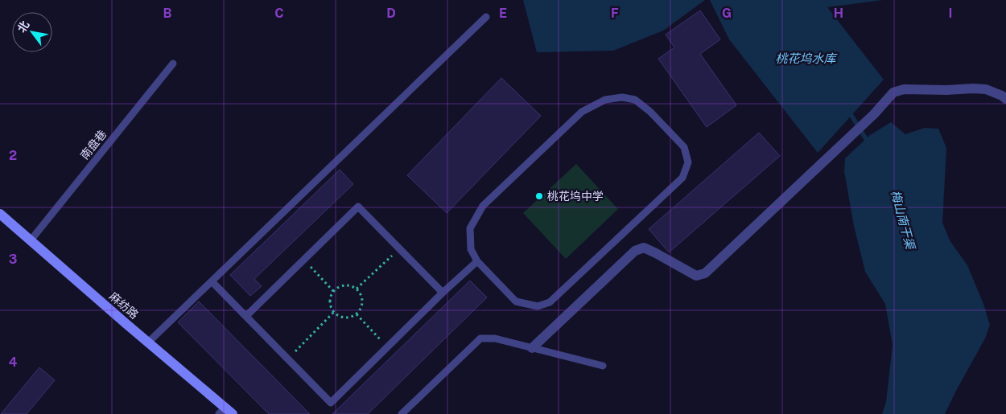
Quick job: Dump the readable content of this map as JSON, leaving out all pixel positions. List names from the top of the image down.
{
  "streets": {
    "street": ["麻纺路"],
    "lane": ["南盘巷"]
  },
  "crossings": [
    ["南盘巷", "麻纺路"]
  ],
  "water": ["桃花坞水库", "梅山南干渠"],
  "places": ["桃花坞中学"],
  "north": "top left",
  "grid": {
    "columns": [
      "B",
      "C",
      "D",
      "E",
      "F",
      "G",
      "H",
      "I"
    ],
    "rows": ["2", "3", "4"]
  }
}
